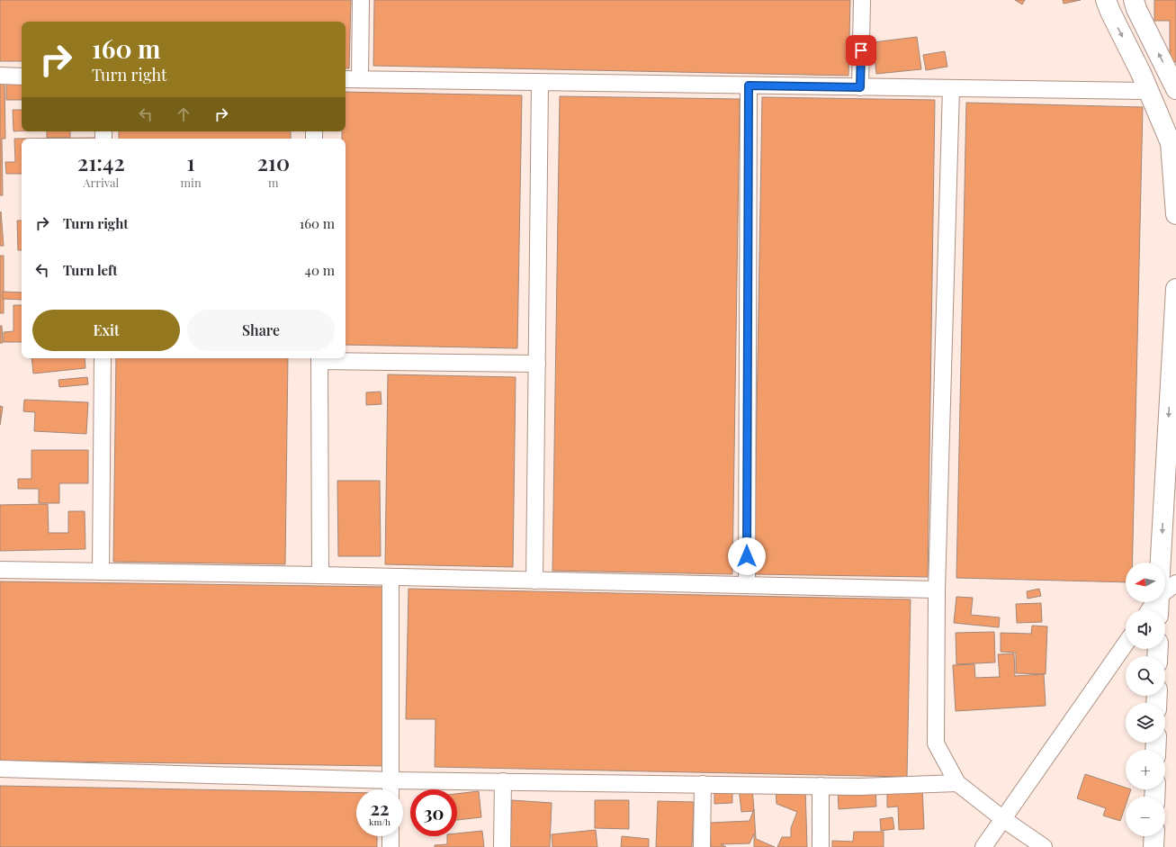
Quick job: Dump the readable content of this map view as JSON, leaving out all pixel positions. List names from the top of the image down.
{
  "north": "left",
  "page": {
    "turn": ["160 m", "Turn right"],
    "eta": [
      "21:42",
      "Arrival",
      "1",
      "min",
      "210",
      "m"
    ],
    "list": [
      {
        "name": "Turn right",
        "value": "160 m"
      },
      {
        "name": "Turn left",
        "value": "40 m"
      }
    ],
    "buttons": ["Exit", "Share"],
    "map_buttons": ["+", "−"],
    "speed": "22 km/h",
    "limit": "30"
  }
}
